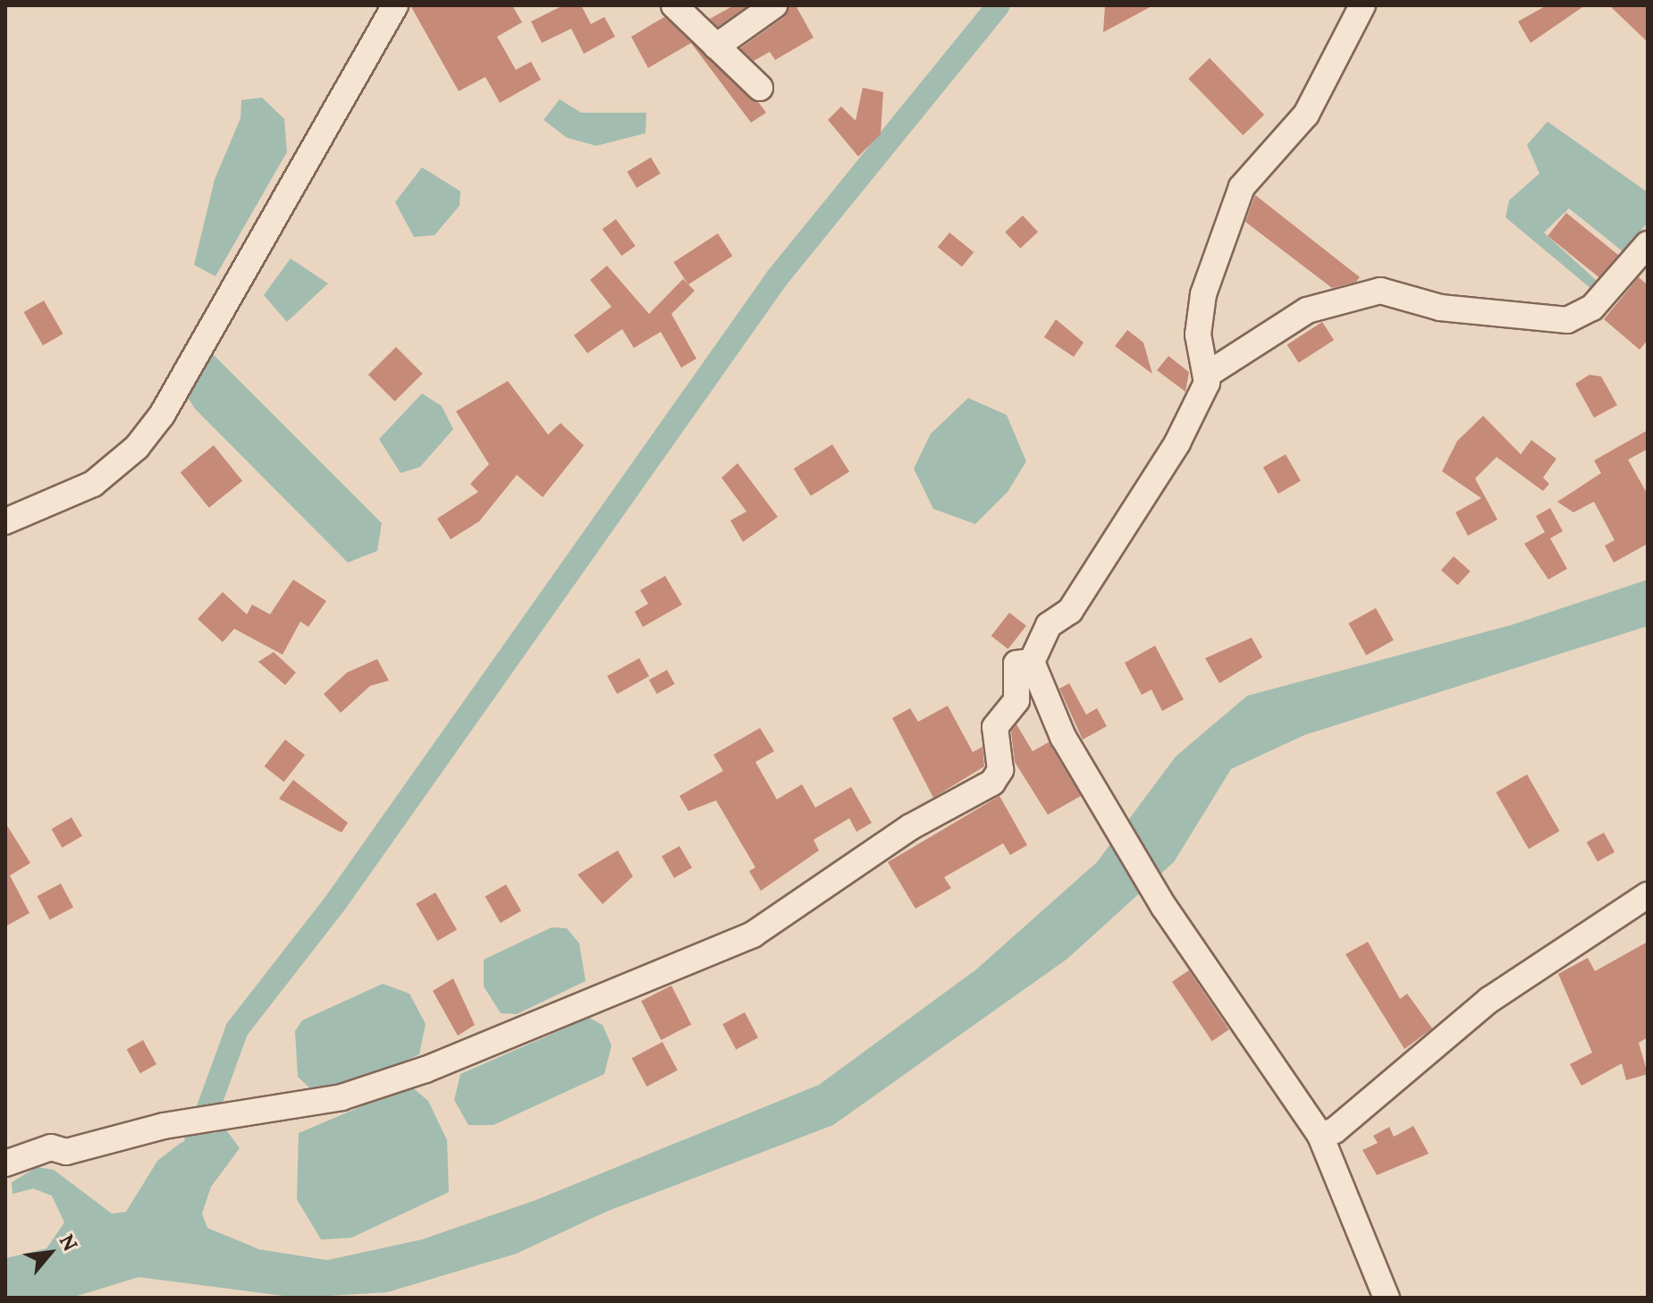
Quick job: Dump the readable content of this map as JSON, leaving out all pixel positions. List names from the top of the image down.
{
  "north": "top right"
}
